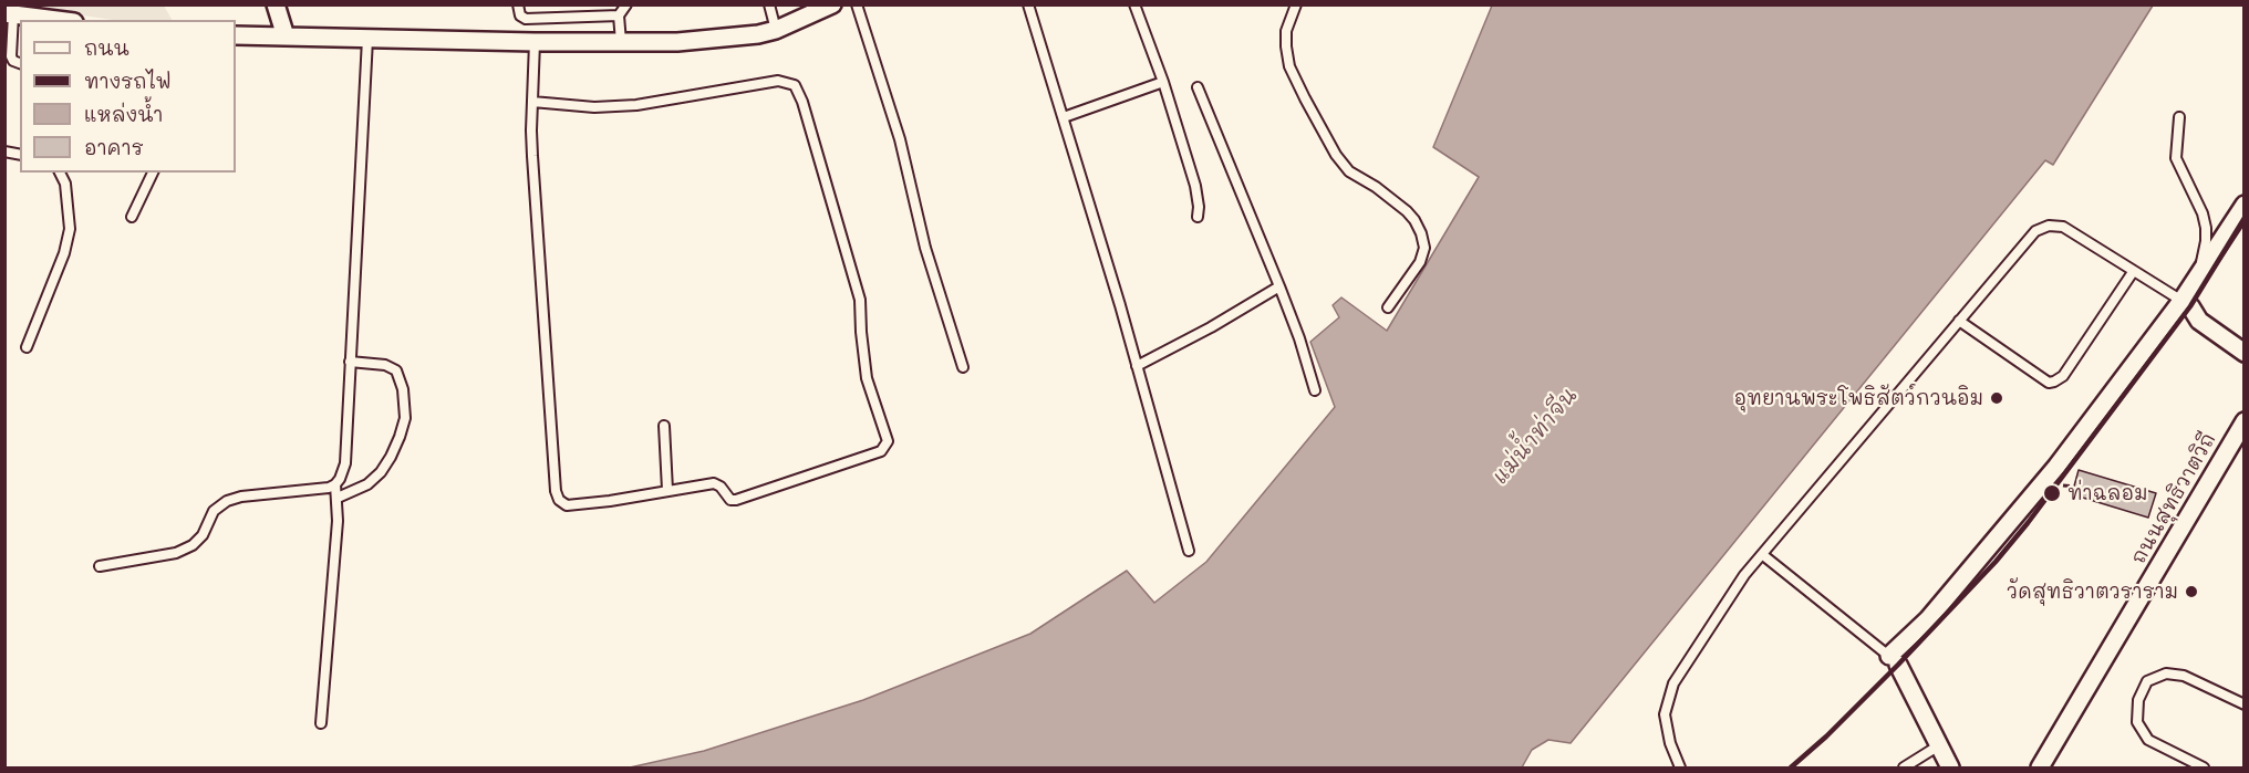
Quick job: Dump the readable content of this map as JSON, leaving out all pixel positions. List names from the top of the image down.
{
  "streets": {
    "street": ["ถนนสุทธิวาตวิถี"]
  },
  "water": ["แม่น้ำท่าจีน"],
  "places": ["อุทยานพระโพธิสัตว์กวนอิม", "ท่าฉลอม", "วัดสุทธิวาตวราราม"],
  "legend": [
    "ถนน",
    "ทางรถไฟ",
    "แหล่งน้ำ",
    "อาคาร"
  ]
}
